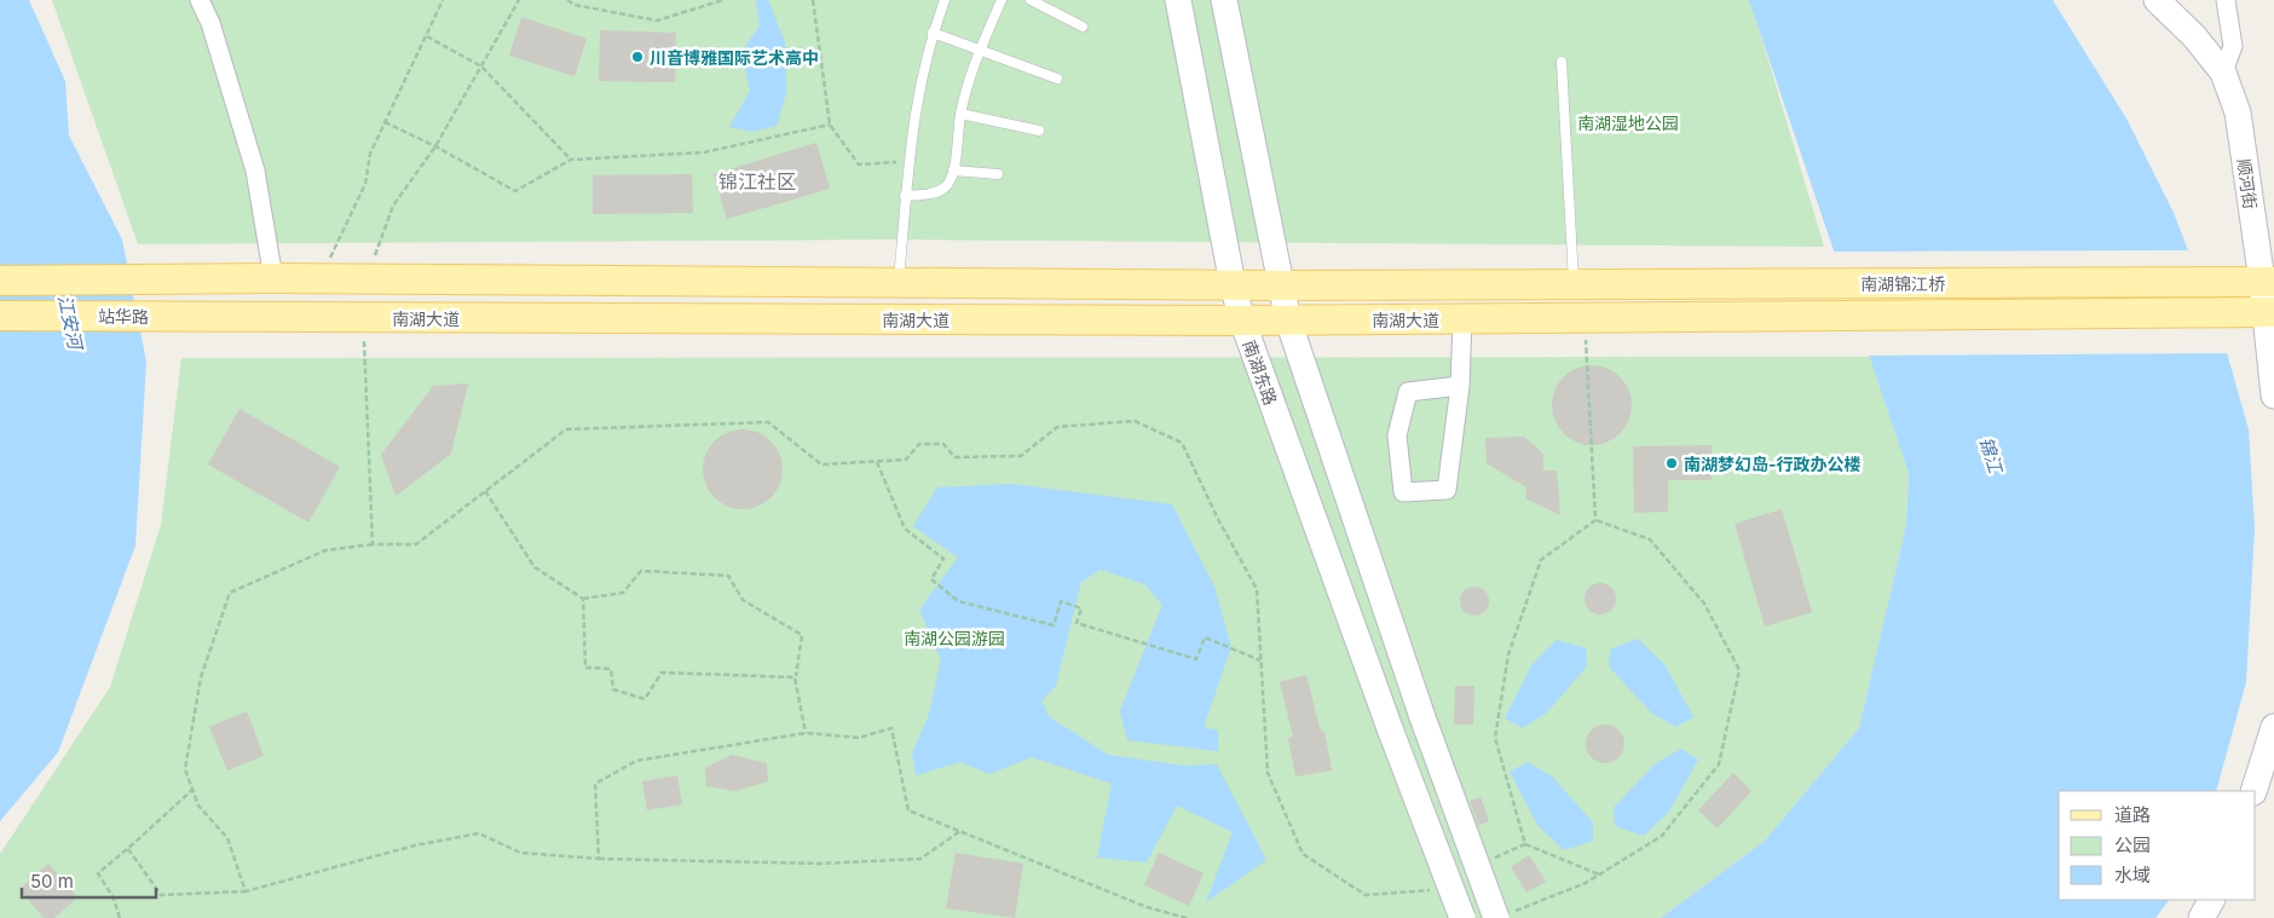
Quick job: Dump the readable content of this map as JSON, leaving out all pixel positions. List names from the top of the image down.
{
  "streets": {
    "main road": [
      "顺河街",
      "南湖锦江桥",
      "站华路",
      "南湖大道",
      "南湖东路"
    ]
  },
  "crossings": [
    ["顺河街", "南湖锦江桥"],
    ["南湖锦江桥", "南湖大道"],
    ["站华路", "南湖大道"],
    ["南湖大道", "南湖东路"]
  ],
  "districts": ["锦江社区"],
  "water": ["江安河", "锦江"],
  "parks": ["南湖湿地公园", "南湖公园游园"],
  "places": ["川音博雅国际艺术高中", "南湖梦幻岛-行政办公楼"],
  "legend": ["道路", "公园", "水域"],
  "scale_bar": "50 m"
}
